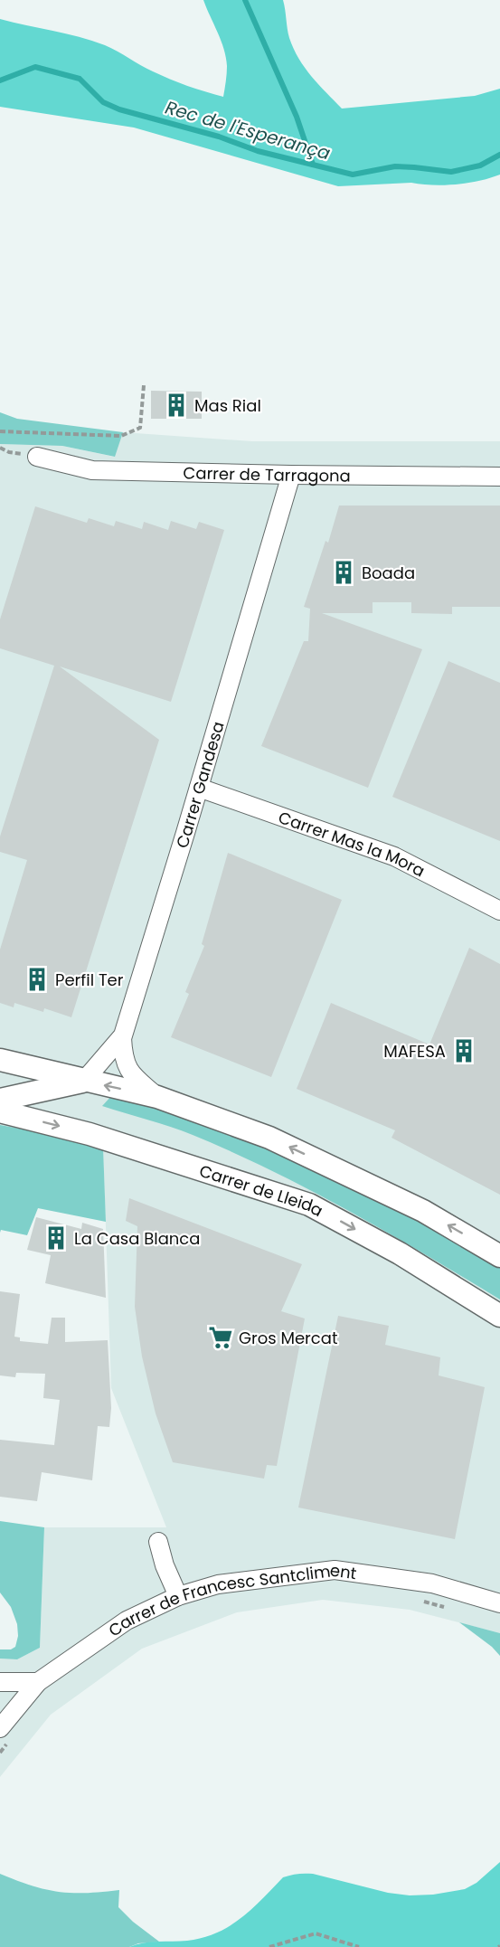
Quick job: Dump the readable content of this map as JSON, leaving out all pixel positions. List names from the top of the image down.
{
  "streets": {
    "street": [
      "Carrer de Tarragona",
      "Carrer Gandesa",
      "Carrer Mas la Mora",
      "Carrer de Lleida",
      "Carrer de Francesc Santcliment"
    ]
  },
  "crossings": [
    ["Carrer de Tarragona", "Carrer Gandesa"],
    ["Carrer Gandesa", "Carrer Mas la Mora"]
  ],
  "water": ["Rec de l'Esperança"],
  "places": {
    "building": [
      "Mas Rial",
      "Boada",
      "Perfil Ter",
      "MAFESA",
      "La Casa Blanca"
    ],
    "supermarket": ["Gros Mercat"]
  }
}
